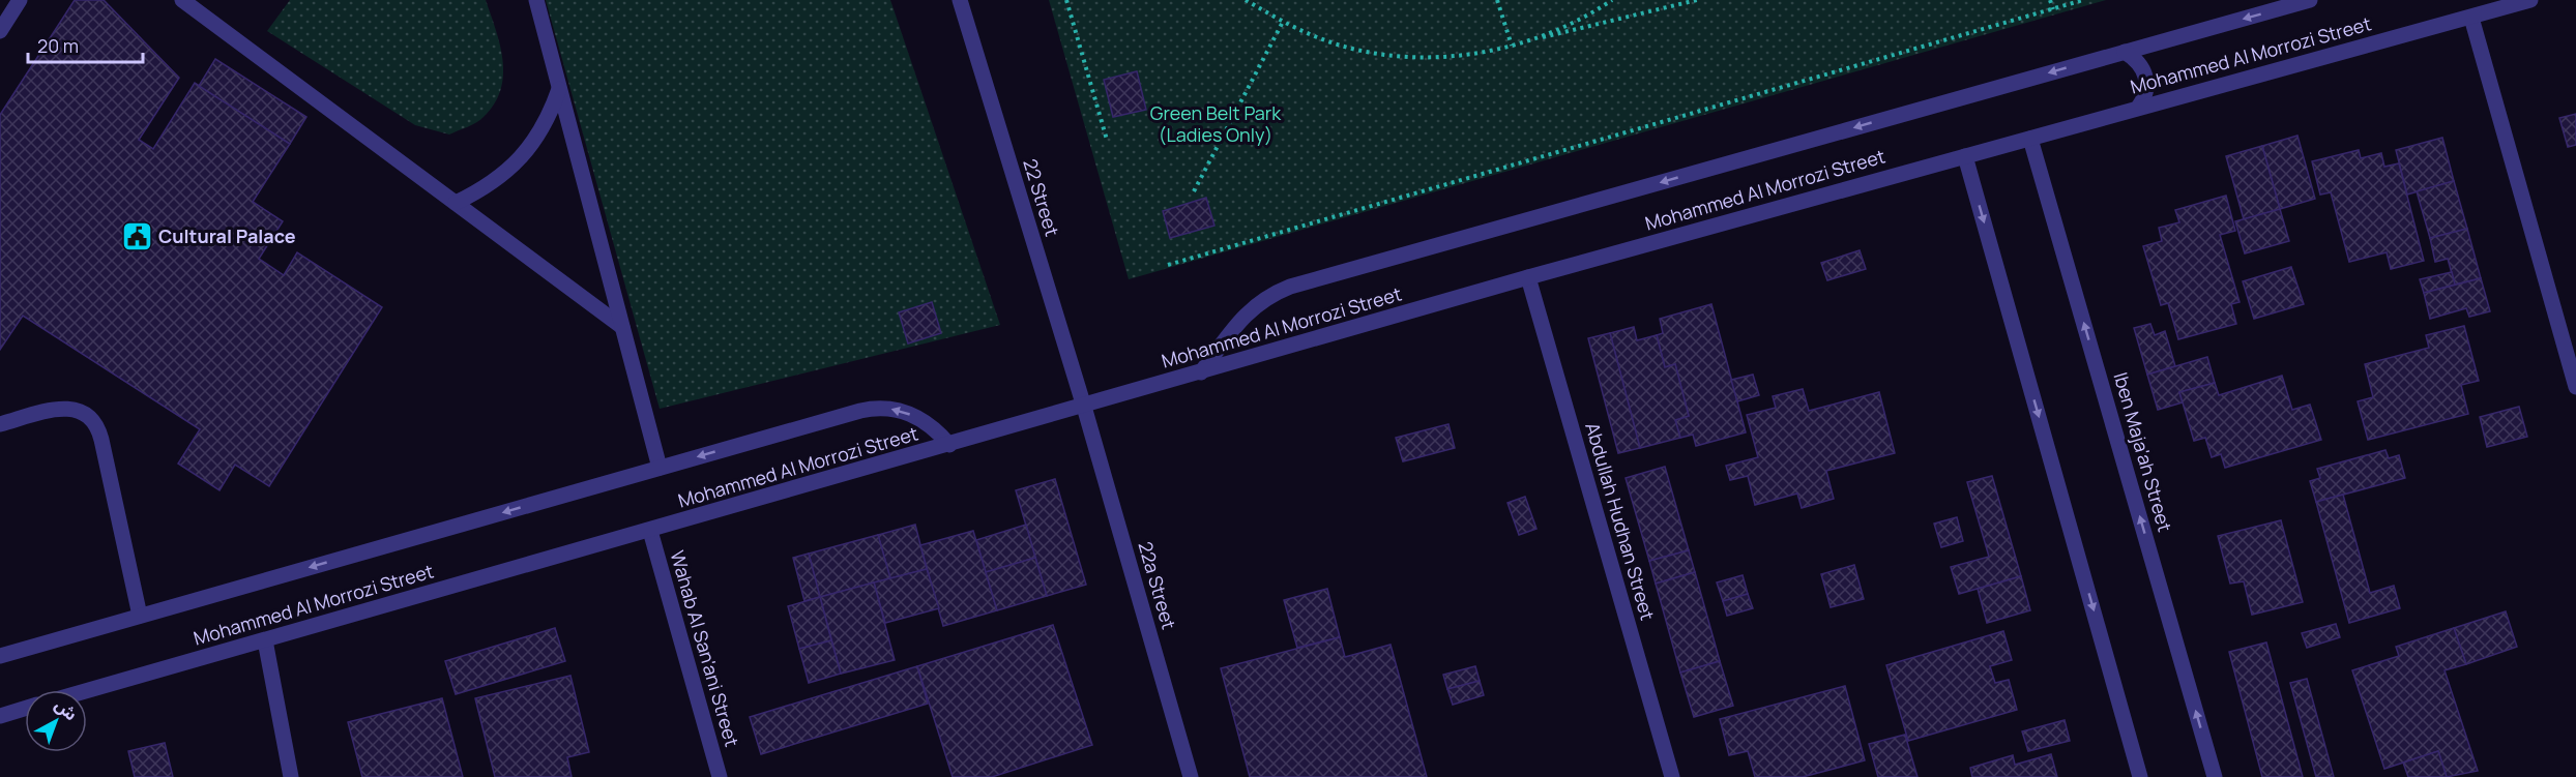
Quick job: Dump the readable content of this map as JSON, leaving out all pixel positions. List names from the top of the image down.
{
  "streets": {
    "street": [
      "Mohammed Al Morrozi Street",
      "22 Street",
      "Iben Maja'ah Street",
      "Abdullah Hudhan Street",
      "22a Street",
      "Wahab Al San'ani Street"
    ]
  },
  "crossings": [
    ["Mohammed Al Morrozi Street", "22 Street"],
    ["Mohammed Al Morrozi Street", "Iben Maja'ah Street"],
    ["Mohammed Al Morrozi Street", "Abdullah Hudhan Street"],
    ["Mohammed Al Morrozi Street", "22a Street"],
    ["Mohammed Al Morrozi Street", "Wahab Al San'ani Street"],
    ["22 Street", "22a Street"]
  ],
  "parks": ["Green Belt Park (Ladies Only)"],
  "places": {
    "public building": ["Cultural Palace"]
  },
  "scale_bar": "20 m",
  "north": "top right"
}
